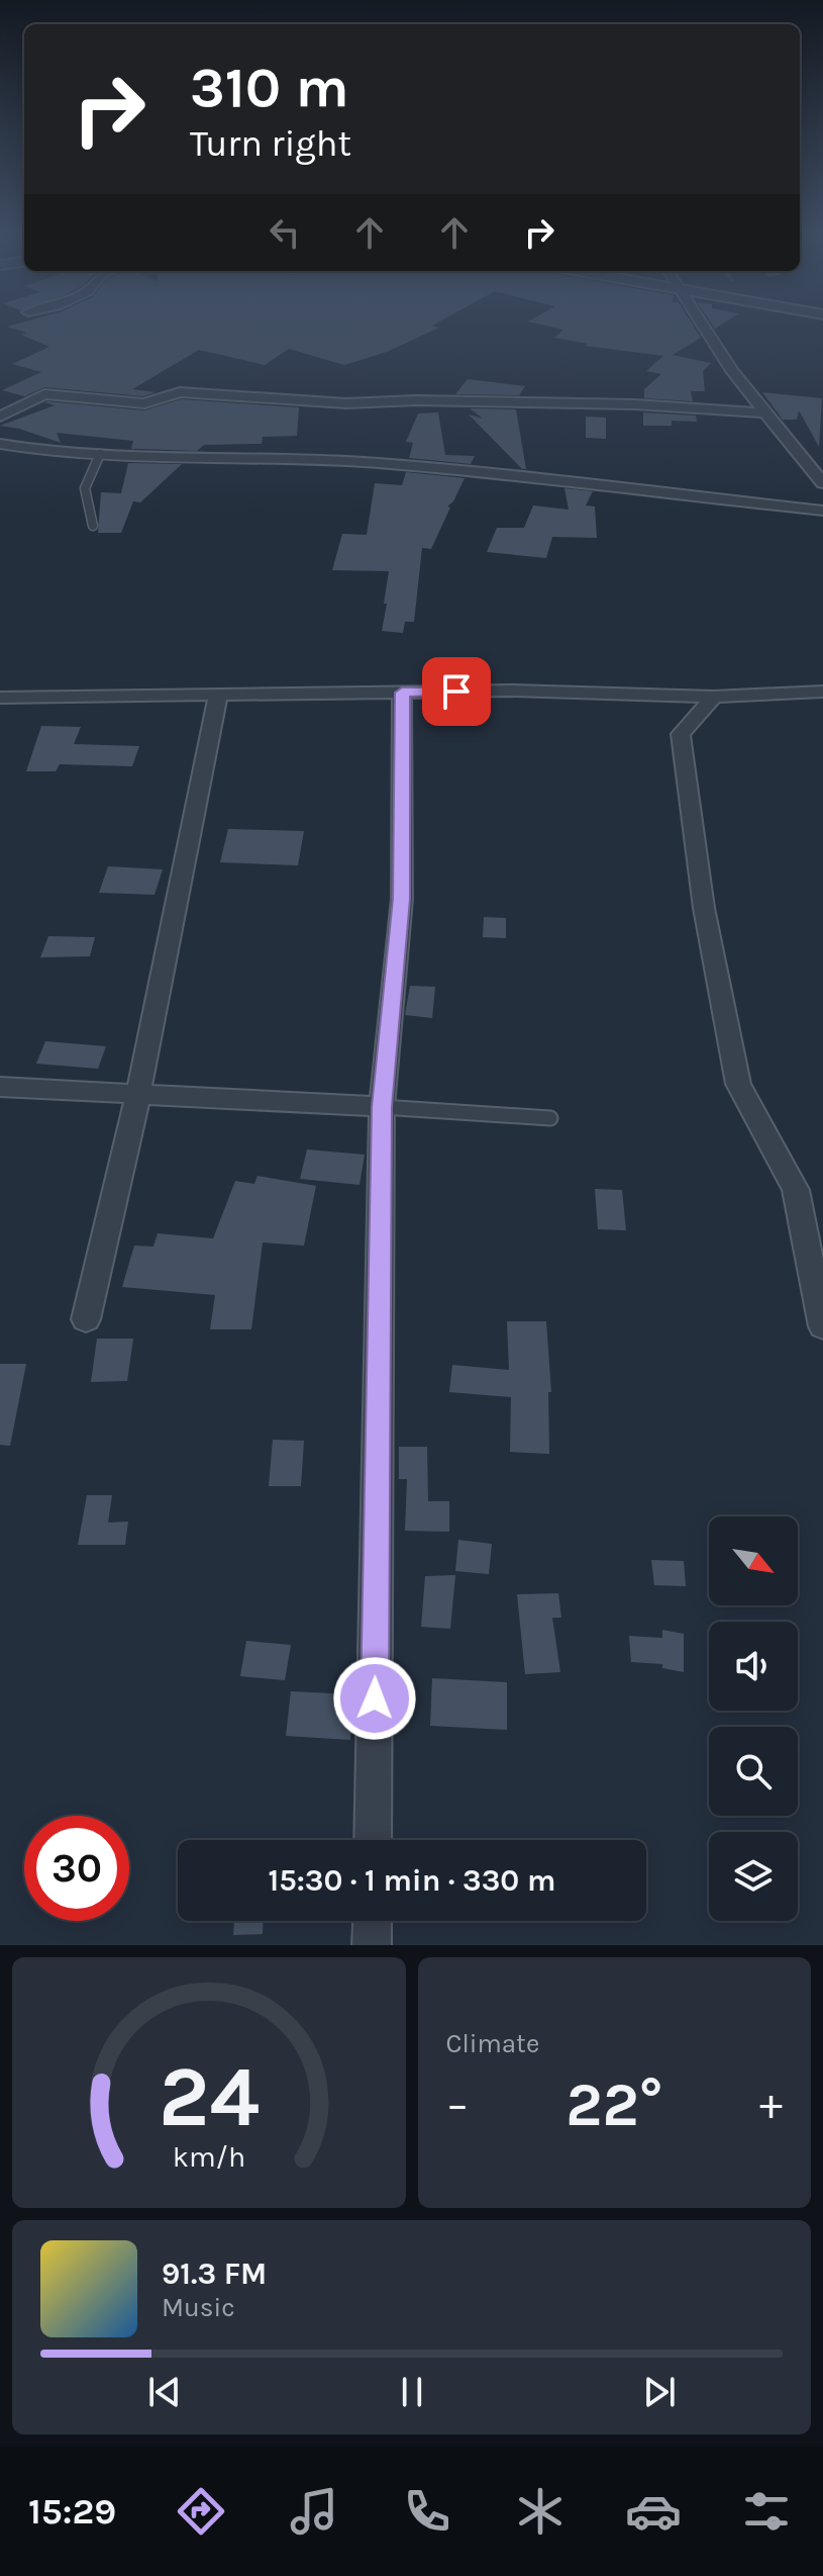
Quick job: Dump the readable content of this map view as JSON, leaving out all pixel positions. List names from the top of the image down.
{
  "north": "bottom right",
  "page": {
    "turn": ["310 m", "Turn right"],
    "limit": "30",
    "trip": "15:30 · 1 min · 330 m",
    "tile": "Climate",
    "heat": ["−", "22°", "+"],
    "song": ["91.3 FM", "Music"],
    "tabs": "15:29",
    "gauge": ["24", "km/h"]
  }
}
